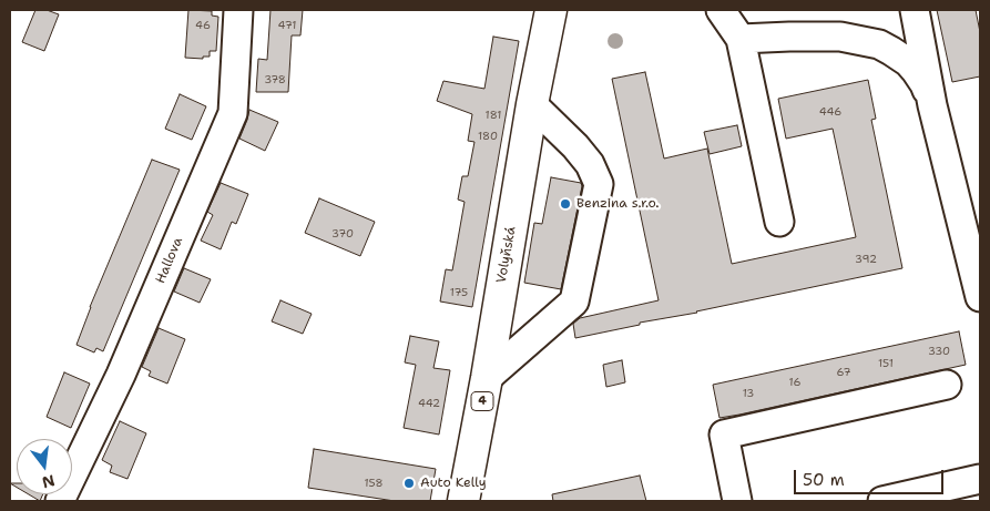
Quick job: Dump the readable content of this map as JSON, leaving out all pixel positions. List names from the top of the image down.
{
  "streets": {
    "main road": ["Volyňská", "4"],
    "street": ["Hallova"]
  },
  "places": ["Benzina s.r.o.", "Auto Kelly"],
  "house_numbers": [
    "46",
    "471",
    "378",
    "446",
    "181",
    "180",
    "370",
    "392",
    "175",
    "330",
    "151",
    "67",
    "16",
    "13",
    "442",
    "158"
  ],
  "scale_bar": "50 m",
  "north": "bottom"
}
